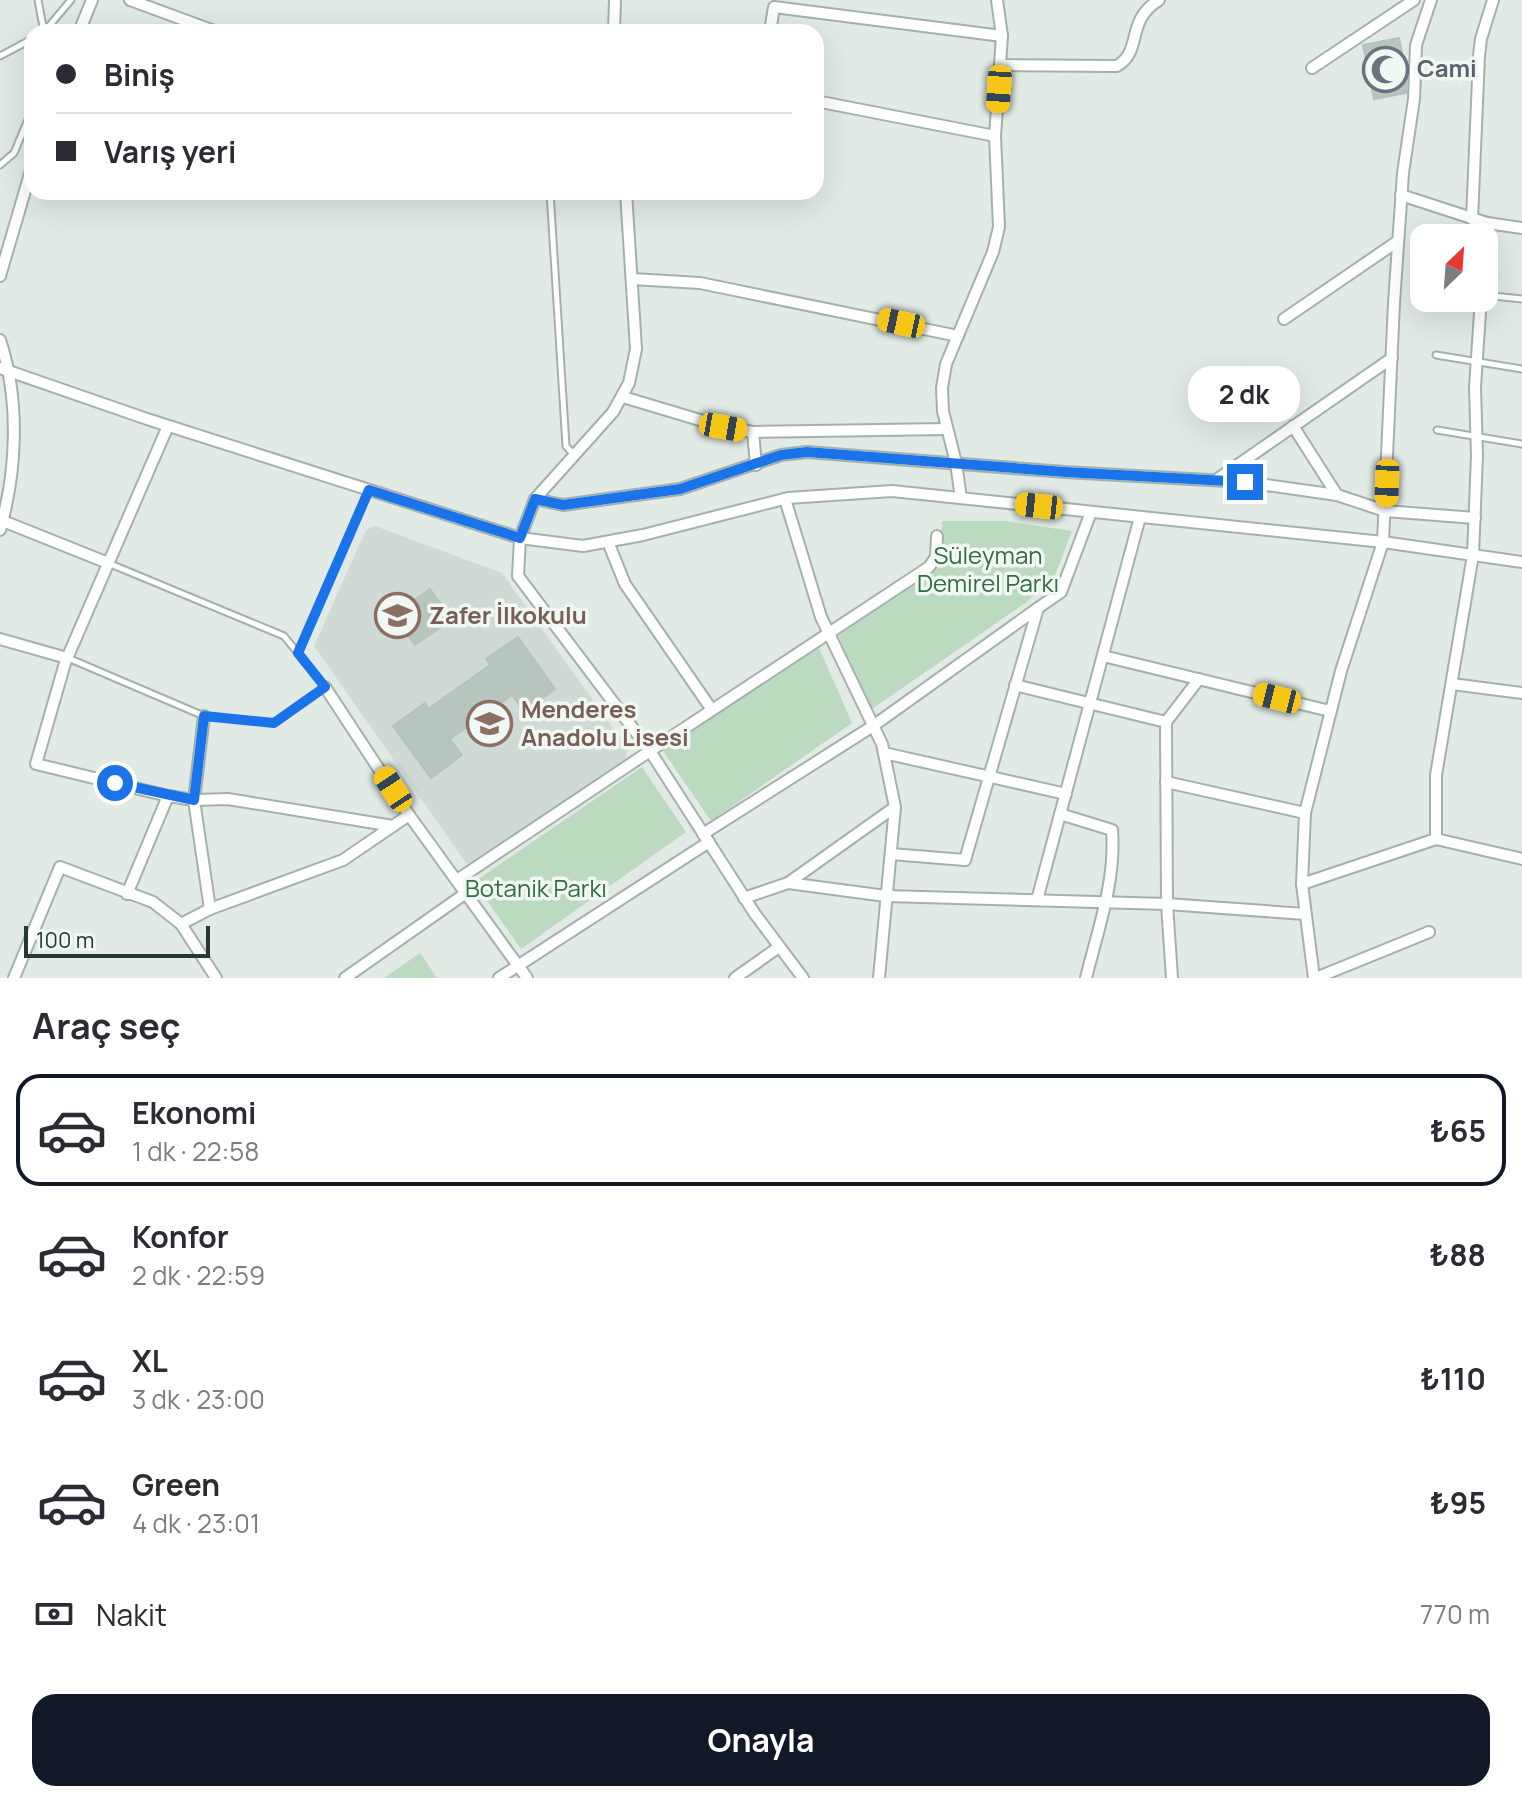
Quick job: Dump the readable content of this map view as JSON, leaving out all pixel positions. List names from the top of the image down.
{
  "parks": ["Süleyman Demirel Parkı", "Botanik Parkı"],
  "places": {
    "mosque": ["Cami"],
    "school or university": ["Zafer İlkokulu", "Menderes Anadolu Lisesi"]
  },
  "scale_bar": "100 m",
  "north": "top right",
  "page": {
    "banner": ["Biniş", "Varış yeri"],
    "bubble": "2 dk",
    "scale": "100 m",
    "heading": "Araç seç",
    "list": [
      {
        "name": "Ekonomi",
        "note": "1 dk · 22:58",
        "value": "₺65"
      },
      {
        "name": "Konfor",
        "note": "2 dk · 22:59",
        "value": "₺88"
      },
      {
        "name": "XL",
        "note": "3 dk · 23:00",
        "value": "₺110"
      },
      {
        "name": "Green",
        "note": "4 dk · 23:01",
        "value": "₺95"
      }
    ],
    "pay": ["Nakit", "770 m"],
    "buttons": "Onayla"
  }
}
